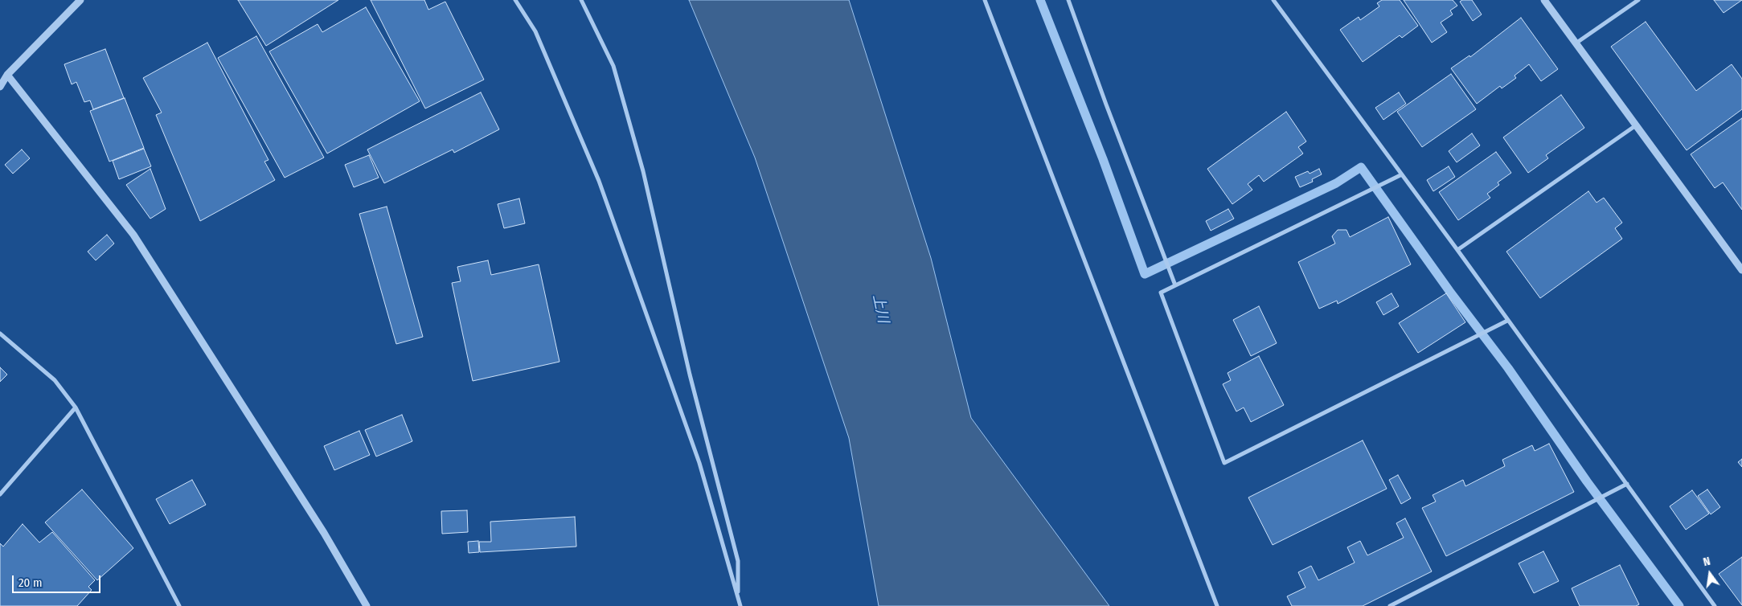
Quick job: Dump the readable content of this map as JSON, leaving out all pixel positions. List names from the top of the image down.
{
  "water": ["上川"],
  "scale_bar": "20 m",
  "north": "top"
}
